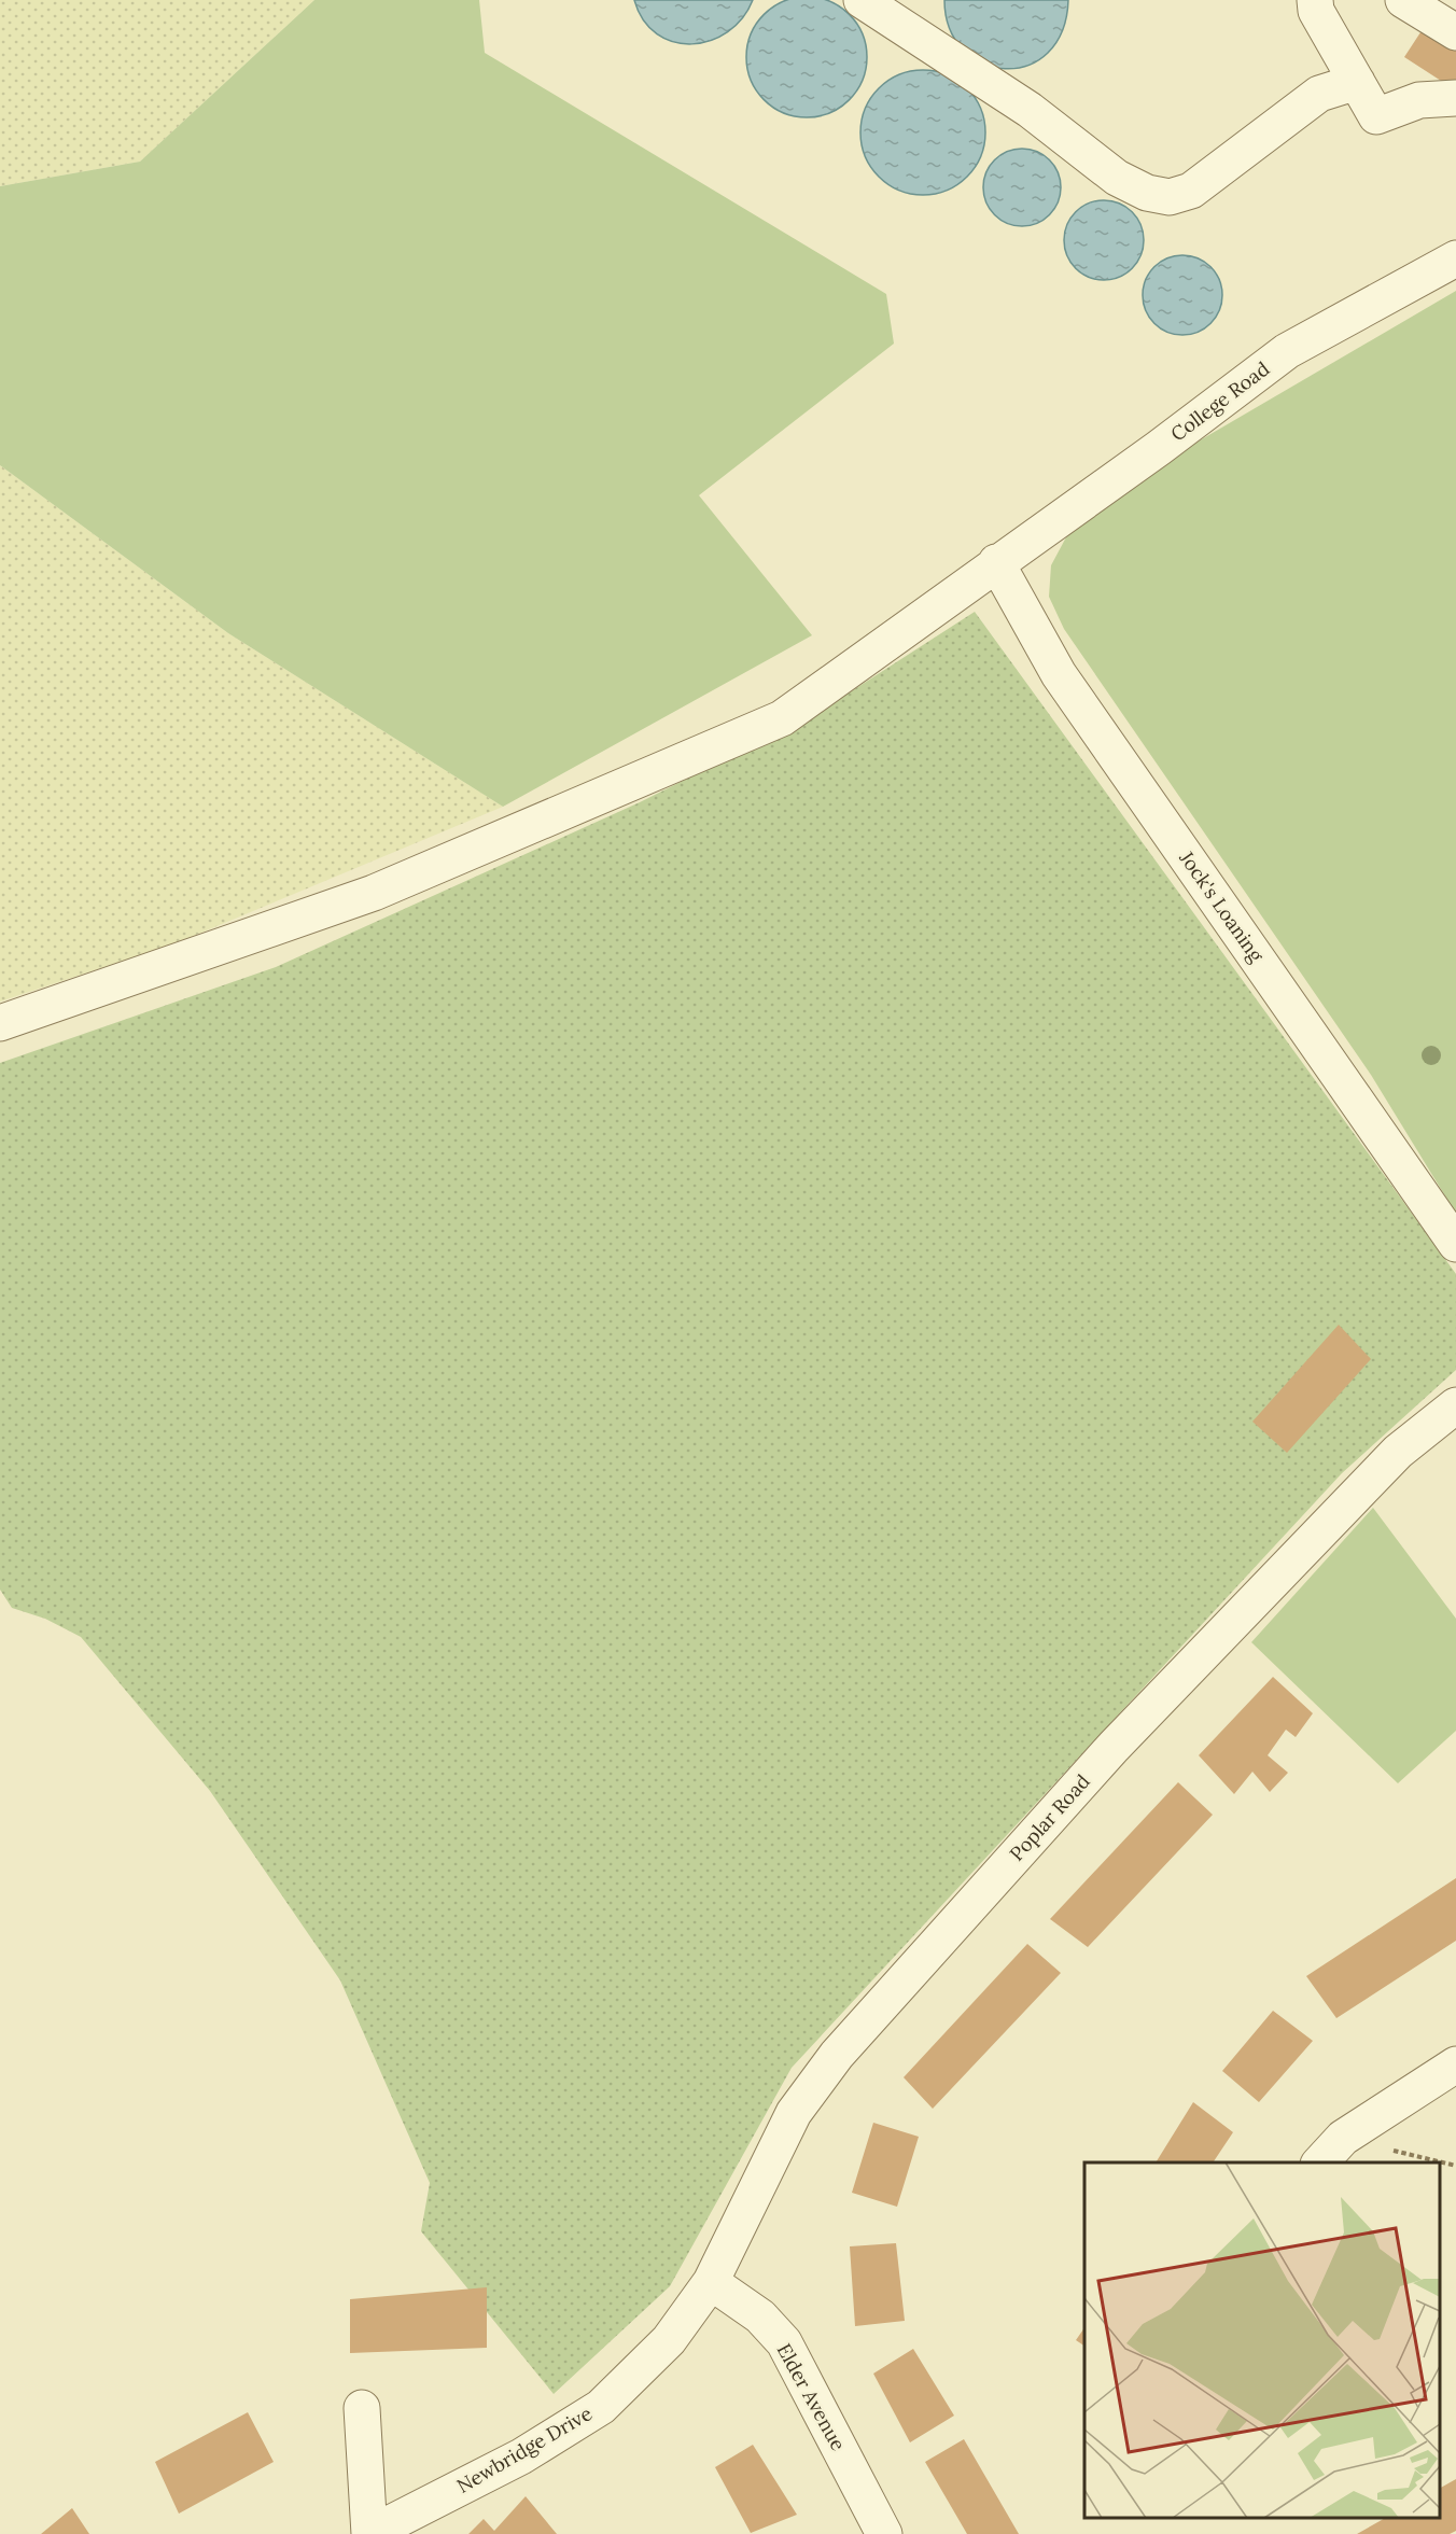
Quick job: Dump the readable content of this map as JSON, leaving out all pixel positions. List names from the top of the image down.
{
  "streets": {
    "street": [
      "College Road",
      "Jock's Loaning",
      "Poplar Road",
      "Elder Avenue",
      "Newbridge Drive"
    ]
  },
  "crossings": [
    ["College Road", "Jock's Loaning"],
    ["Poplar Road", "Elder Avenue"],
    ["Poplar Road", "Newbridge Drive"],
    ["Elder Avenue", "Newbridge Drive"]
  ]
}
